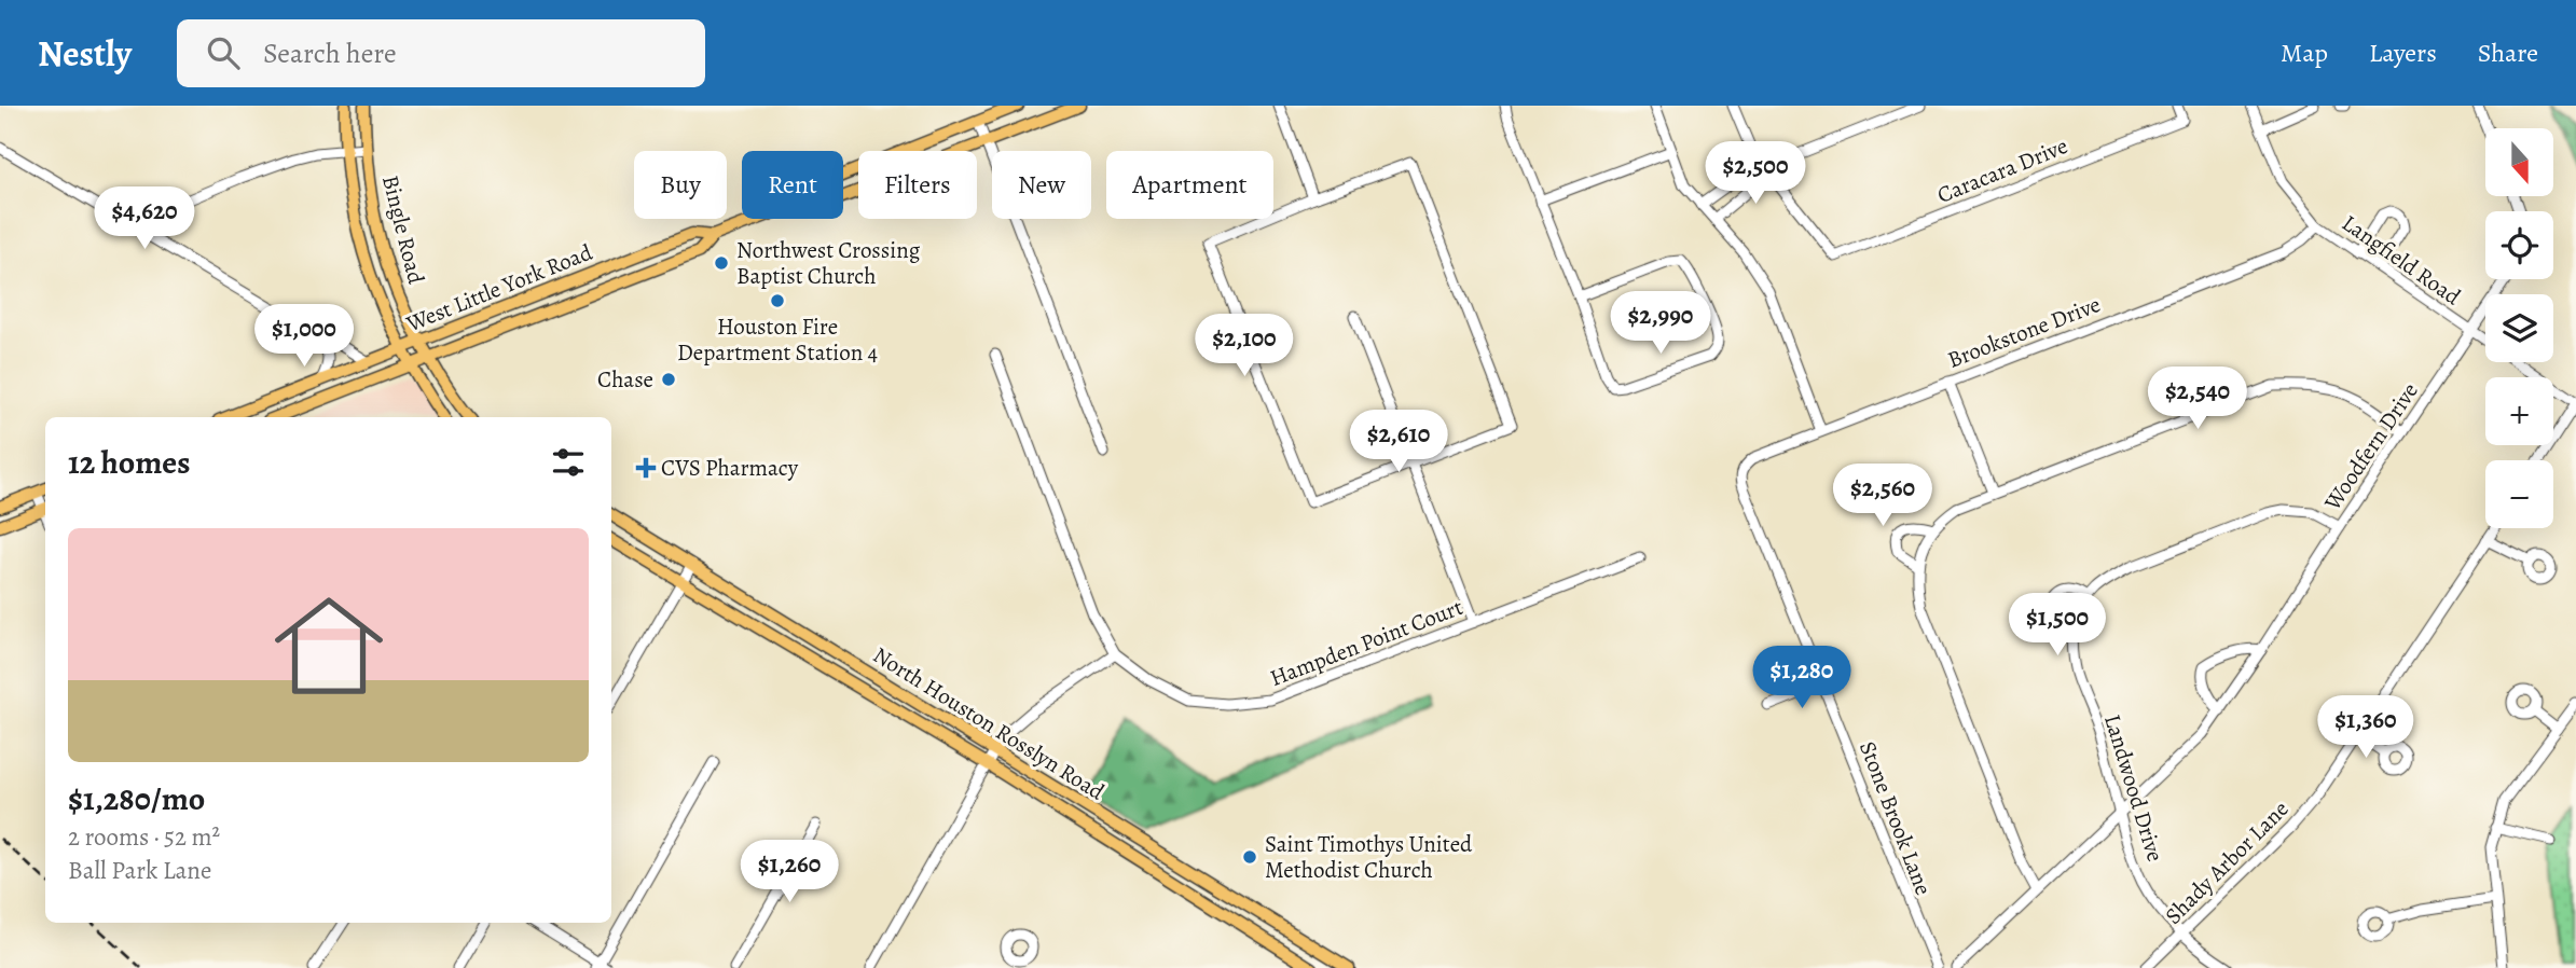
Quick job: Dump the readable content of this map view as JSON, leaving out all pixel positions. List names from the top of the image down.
{
  "streets": {
    "main road": ["Bingle Road", "West Little York Road", "North Houston Rosslyn Road"],
    "street": [
      "Caracara Drive",
      "Langfield Road",
      "Brookstone Drive",
      "Woodfern Drive",
      "Hampden Point Court",
      "Landwood Drive",
      "Stone Brook Lane",
      "Shady Arbor Lane"
    ]
  },
  "crossings": [
    ["Bingle Road", "West Little York Road"],
    ["Langfield Road", "Brookstone Drive"],
    ["Langfield Road", "Woodfern Drive"],
    ["Brookstone Drive", "Stone Brook Lane"],
    ["Woodfern Drive", "Landwood Drive"],
    ["Landwood Drive", "Shady Arbor Lane"]
  ],
  "places": {
    "other": [
      "Northwest Crossing Baptist Church",
      "Houston Fire Department Station 4",
      "Chase",
      "Saint Timothys United Methodist Church"
    ],
    "health": ["CVS Pharmacy"]
  },
  "north": "bottom",
  "page": {
    "header": "Nestly",
    "search": "Search here",
    "nav": ["Map", "Layers", "Share"],
    "map_buttons": ["+", "−"],
    "price": [
      "$2,500",
      "$4,620",
      "$2,990",
      "$1,000",
      "$2,100",
      "$2,540",
      "$2,610",
      "$2,560",
      "$1,500",
      "$1,280",
      "$1,360",
      "$1,260"
    ],
    "chip": [
      "Buy",
      "Rent",
      "Filters",
      "New",
      "Apartment"
    ],
    "heading": "12 homes",
    "list": [
      {
        "name": "$1,280/mo",
        "note": "2 rooms · 52 m² · Ball Park Lane"
      }
    ]
  }
}
